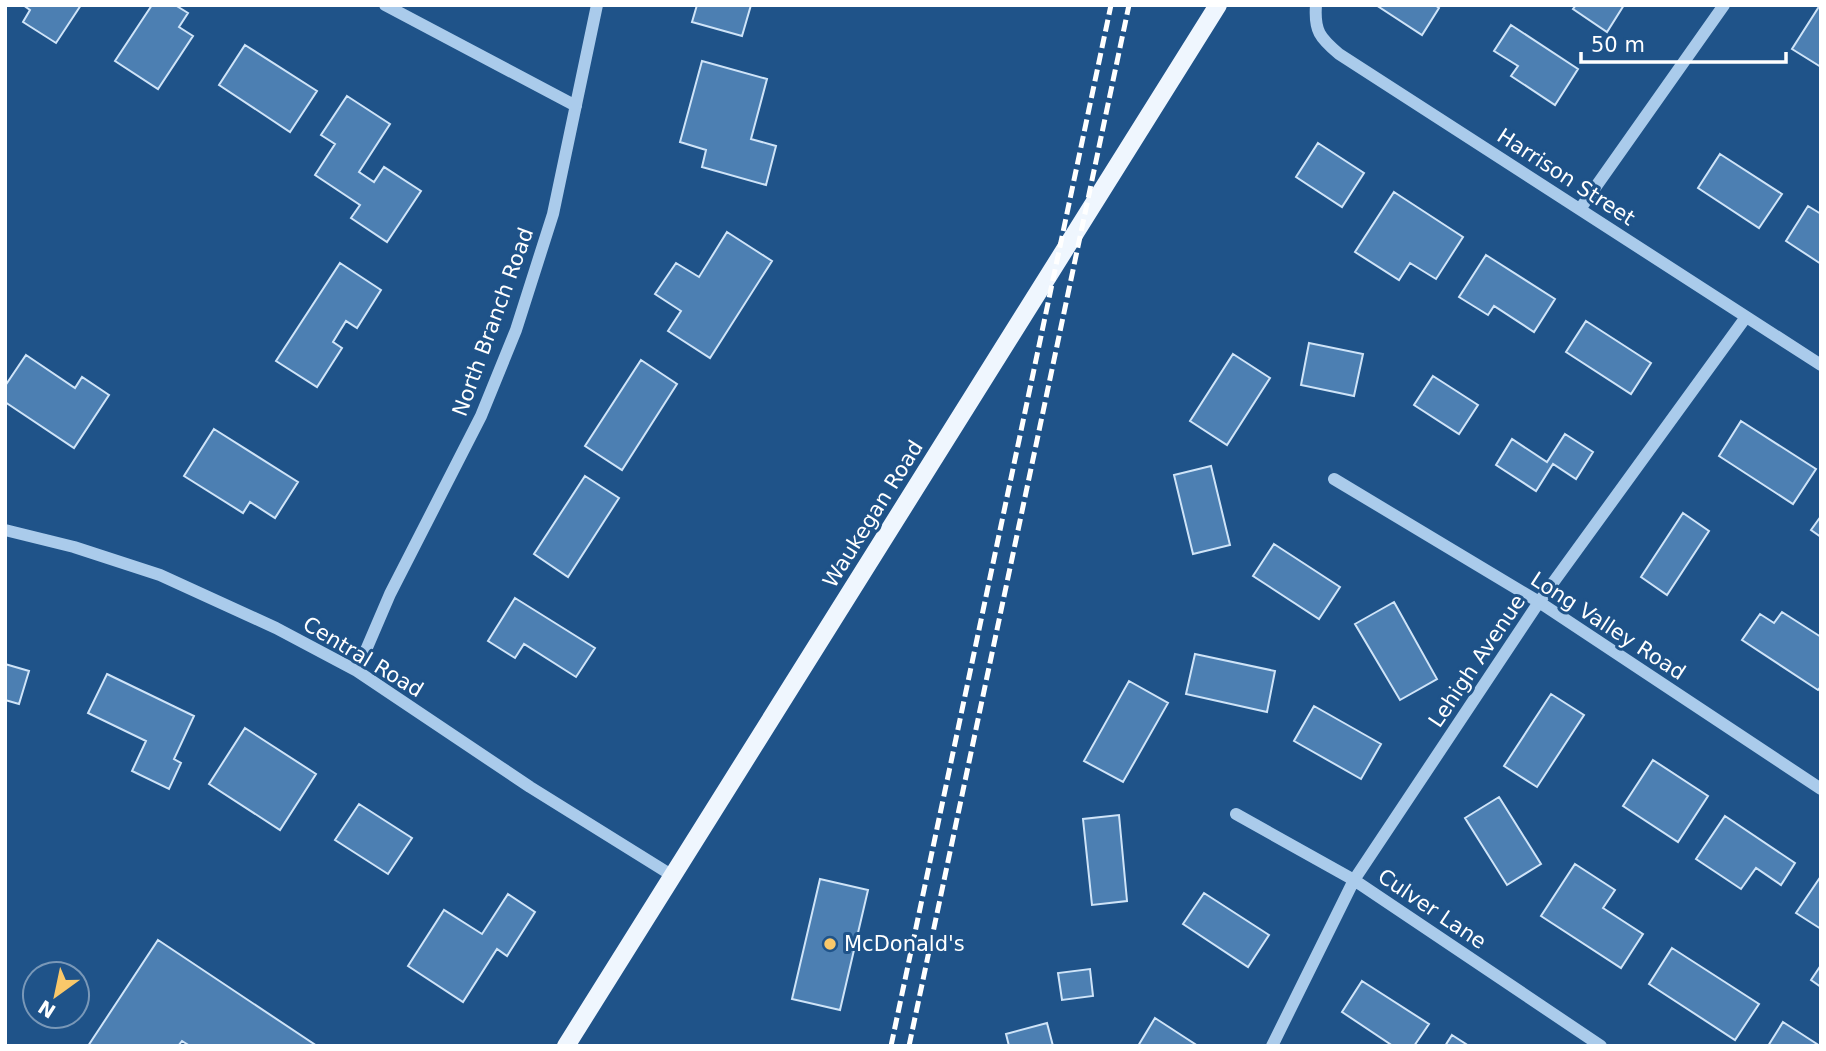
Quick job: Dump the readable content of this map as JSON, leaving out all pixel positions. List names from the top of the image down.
{
  "streets": {
    "main road": ["Waukegan Road"],
    "street": [
      "Harrison Street",
      "North Branch Road",
      "Long Valley Road",
      "Central Road",
      "Lehigh Avenue",
      "Culver Lane"
    ]
  },
  "crossings": [
    ["Harrison Street", "Lehigh Avenue"],
    ["North Branch Road", "Central Road"],
    ["Waukegan Road", "Central Road"],
    ["Long Valley Road", "Lehigh Avenue"],
    ["Lehigh Avenue", "Culver Lane"]
  ],
  "places": ["McDonald's"],
  "scale_bar": "50 m",
  "north": "bottom left"
}
